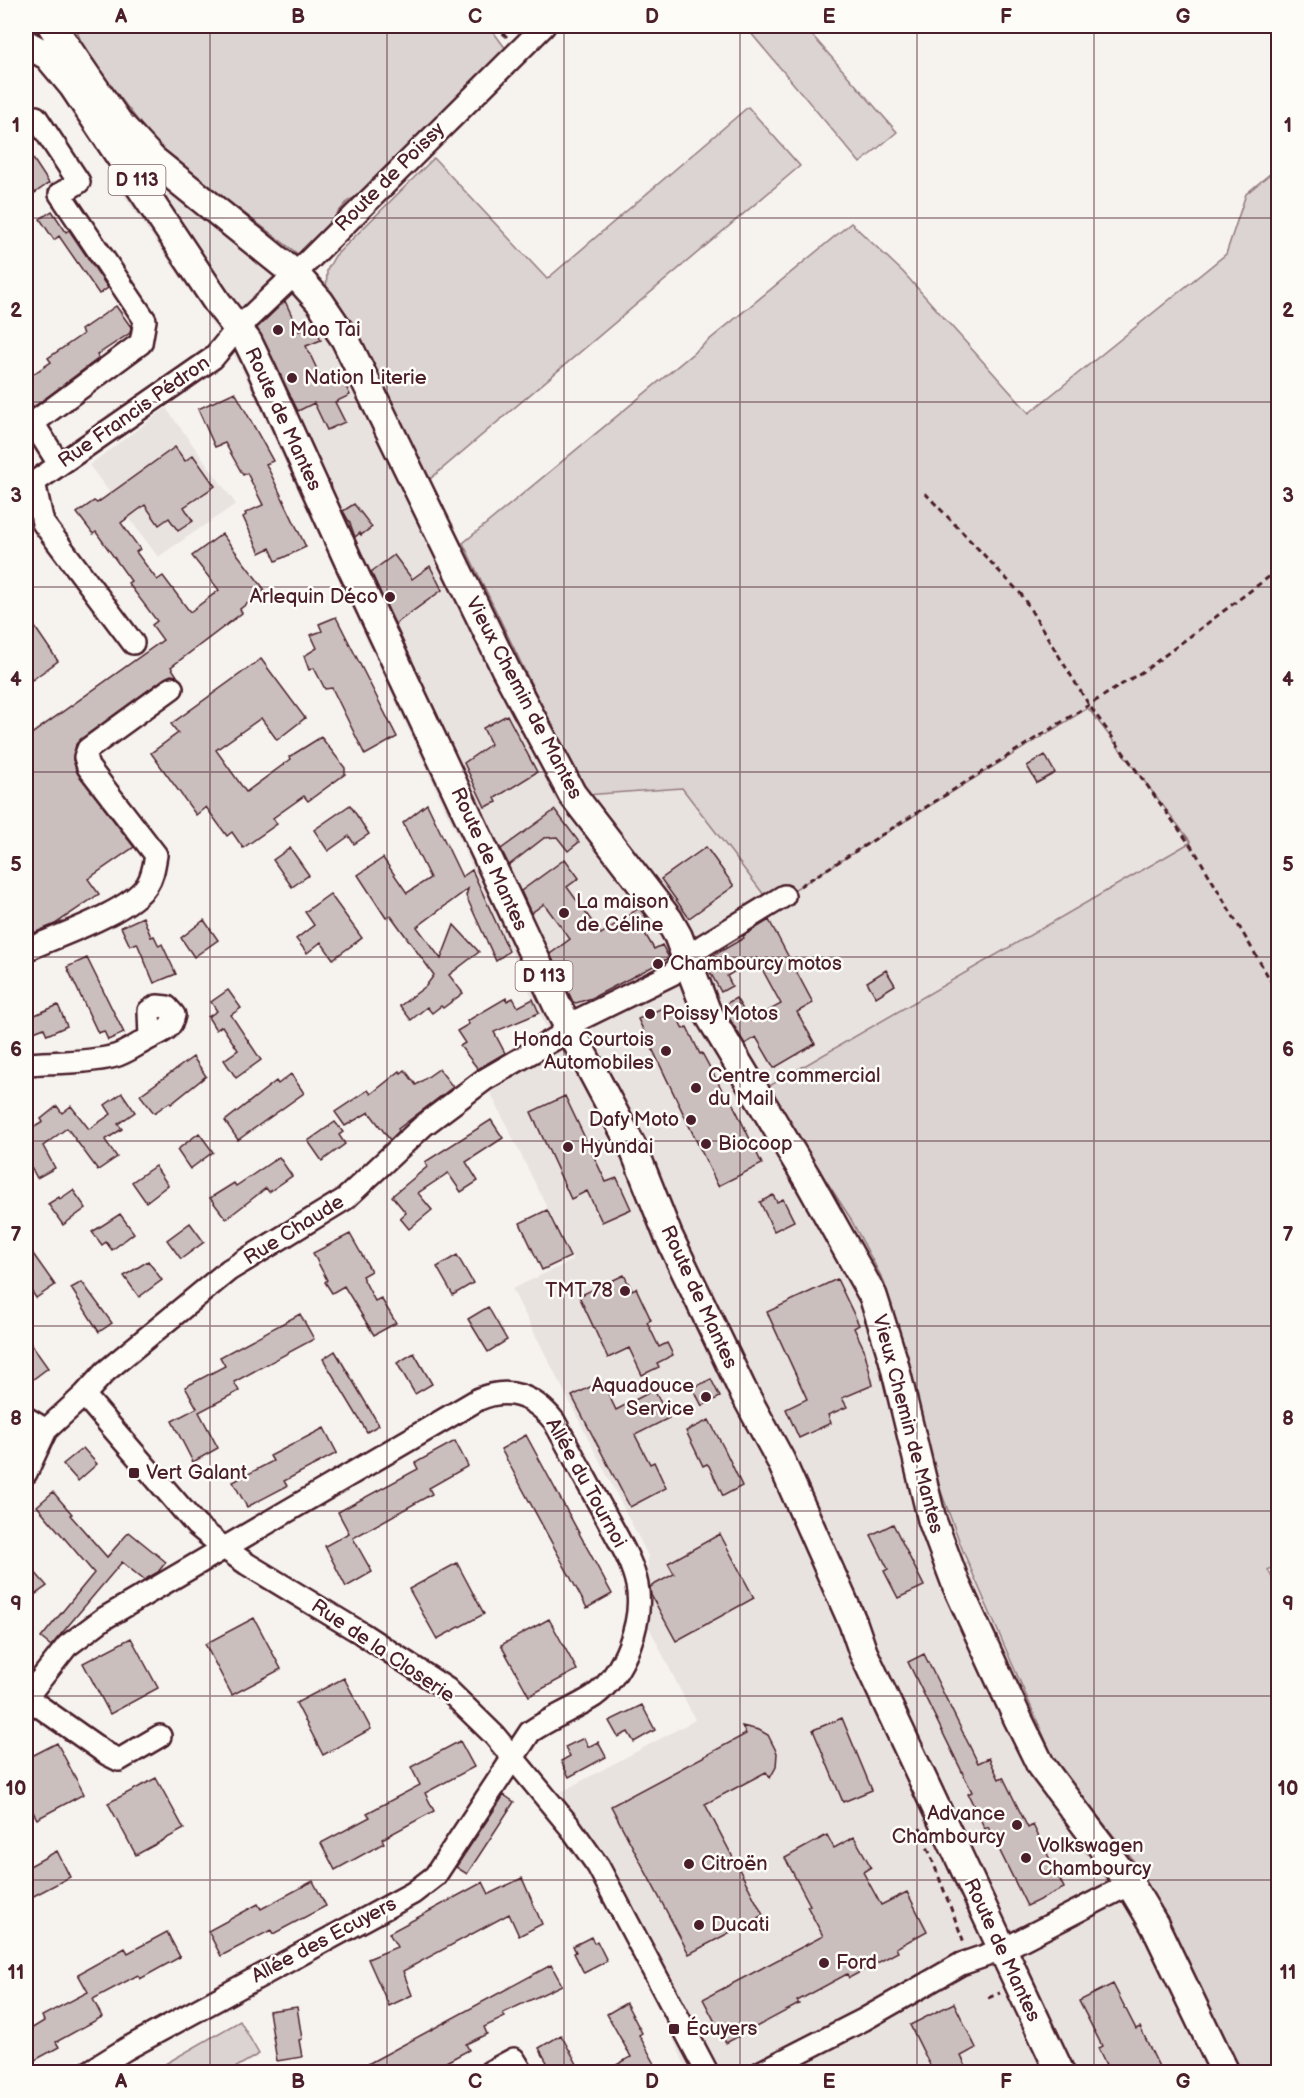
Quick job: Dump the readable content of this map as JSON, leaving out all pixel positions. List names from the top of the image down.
{
  "streets": {
    "main road": ["D 113", "Route de Mantes", "Vieux Chemin de Mantes"],
    "street": [
      "Route de Poissy",
      "Rue Francis Pédron",
      "Rue Chaude",
      "Allée du Tournoi",
      "Rue de la Closerie",
      "Allée des Ecuyers"
    ]
  },
  "crossings": [
    ["Route de Poissy", "Rue Francis Pédron"],
    ["Route de Poissy", "Route de Mantes"],
    ["Route de Poissy", "Vieux Chemin de Mantes"],
    ["Rue Francis Pédron", "Route de Mantes"],
    ["Route de Mantes", "Rue Chaude"],
    ["Vieux Chemin de Mantes", "Rue Chaude"],
    ["Rue Chaude", "Rue de la Closerie"],
    ["Allée du Tournoi", "Rue de la Closerie"],
    ["Allée du Tournoi", "Allée des Ecuyers"],
    ["Rue de la Closerie", "Allée des Ecuyers"]
  ],
  "places": {
    "other": [
      "Mao Tai",
      "Nation Literie",
      "Arlequin Déco",
      "La maison de Céline",
      "Chambourcy motos",
      "Poissy Motos",
      "Honda Courtois Automobiles",
      "Centre commercial du Mail",
      "Dafy Moto",
      "Biocoop",
      "Hyundai",
      "TMT 78",
      "Aquadouce Service",
      "Advance Chambourcy",
      "Volkswagen Chambourcy",
      "Citroën",
      "Ducati",
      "Ford"
    ],
    "transit": ["Vert Galant", "Écuyers"]
  },
  "grid": {
    "columns": [
      "A",
      "B",
      "C",
      "D",
      "E",
      "F",
      "G"
    ],
    "rows": [
      "1",
      "2",
      "3",
      "4",
      "5",
      "6",
      "7",
      "8",
      "9",
      "10",
      "11"
    ]
  }
}
